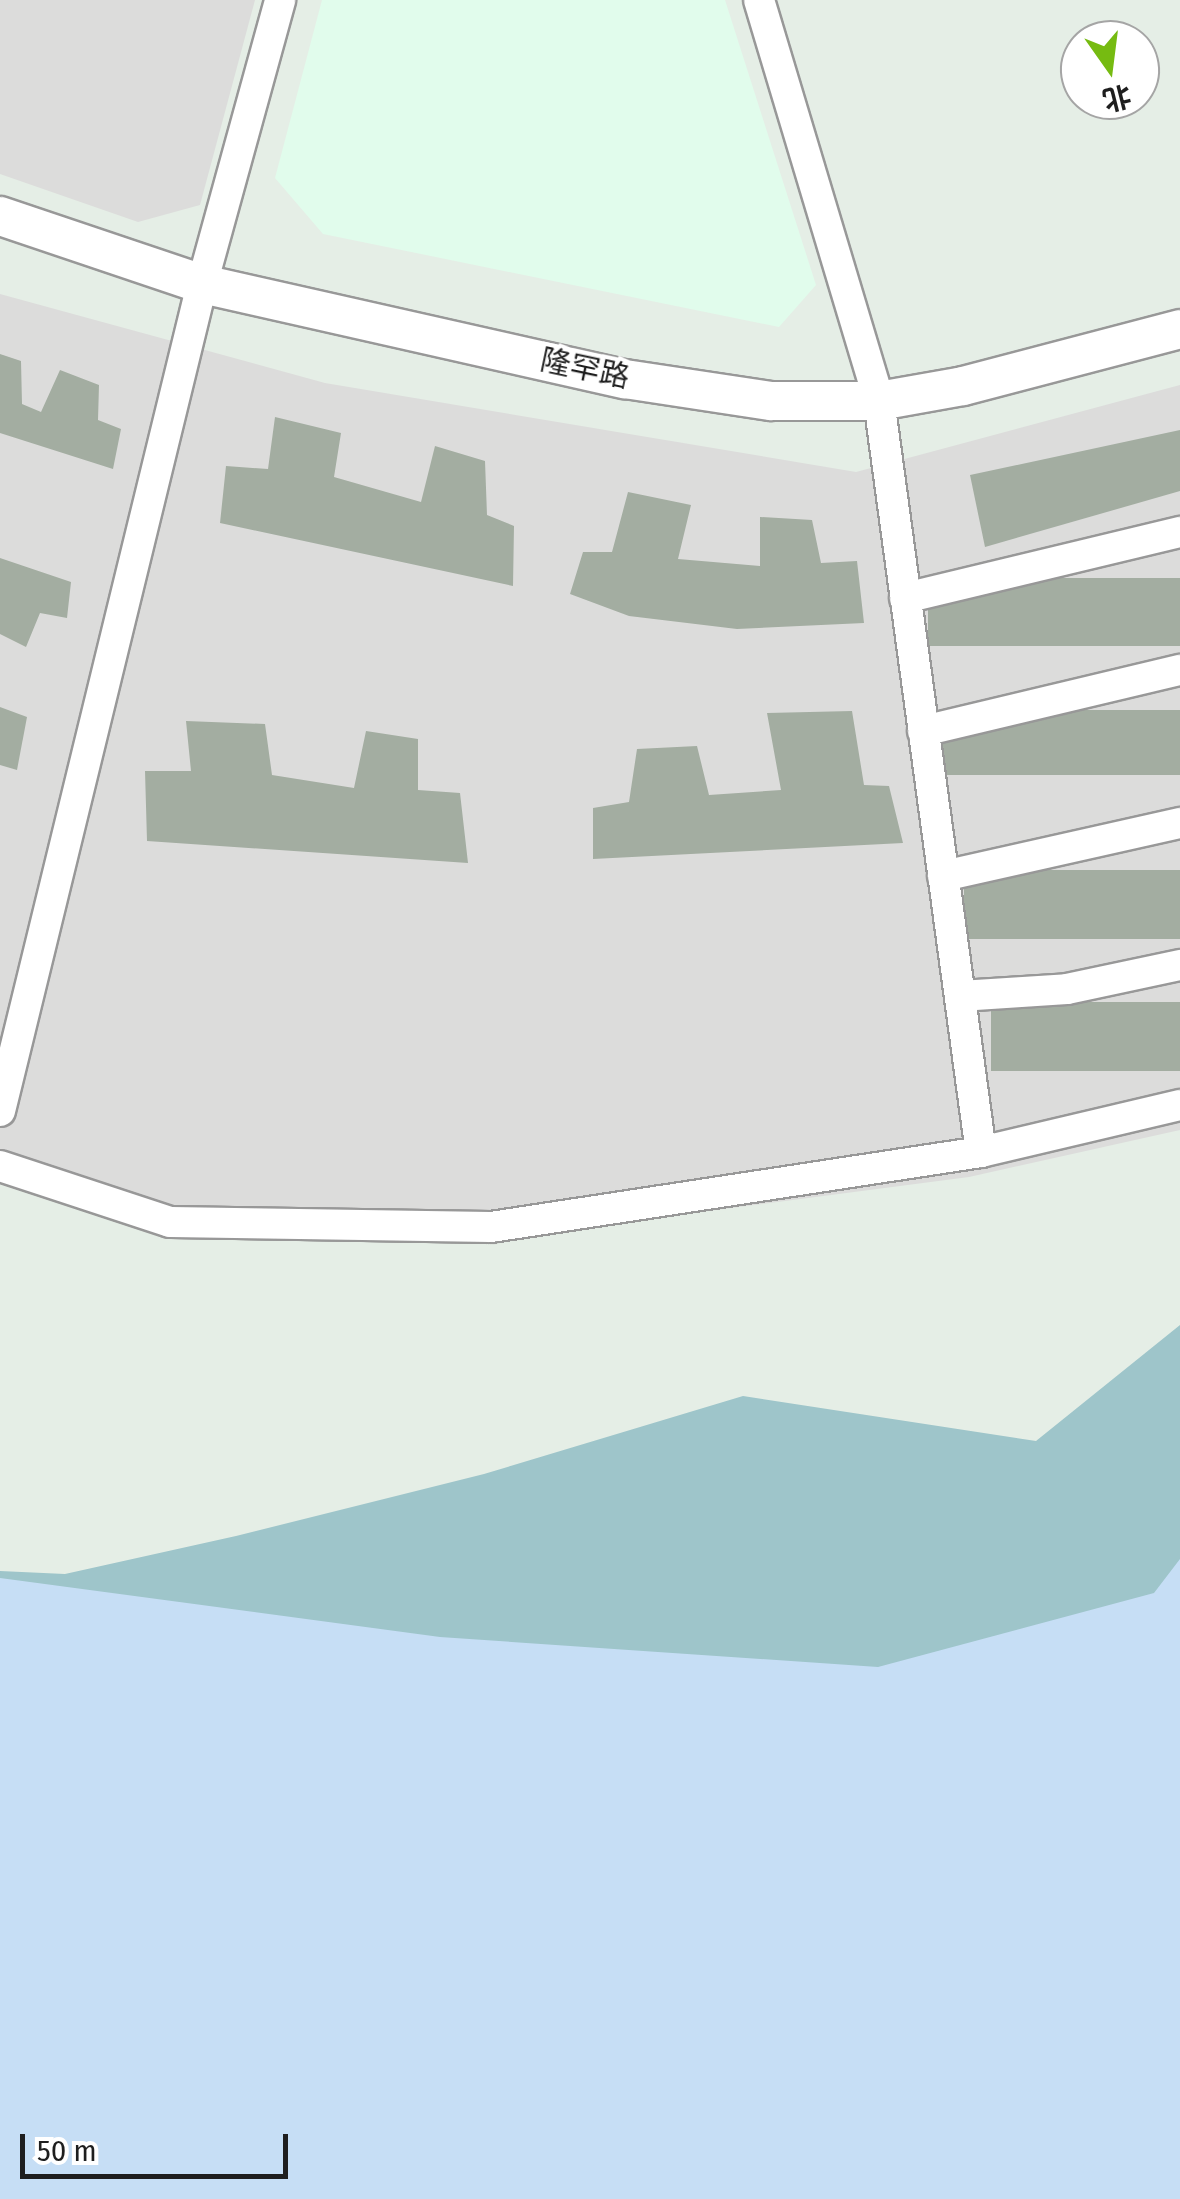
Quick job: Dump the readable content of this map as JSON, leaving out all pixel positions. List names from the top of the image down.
{
  "streets": {
    "street": ["隆罕路"]
  },
  "scale_bar": "50 m",
  "north": "bottom"
}
